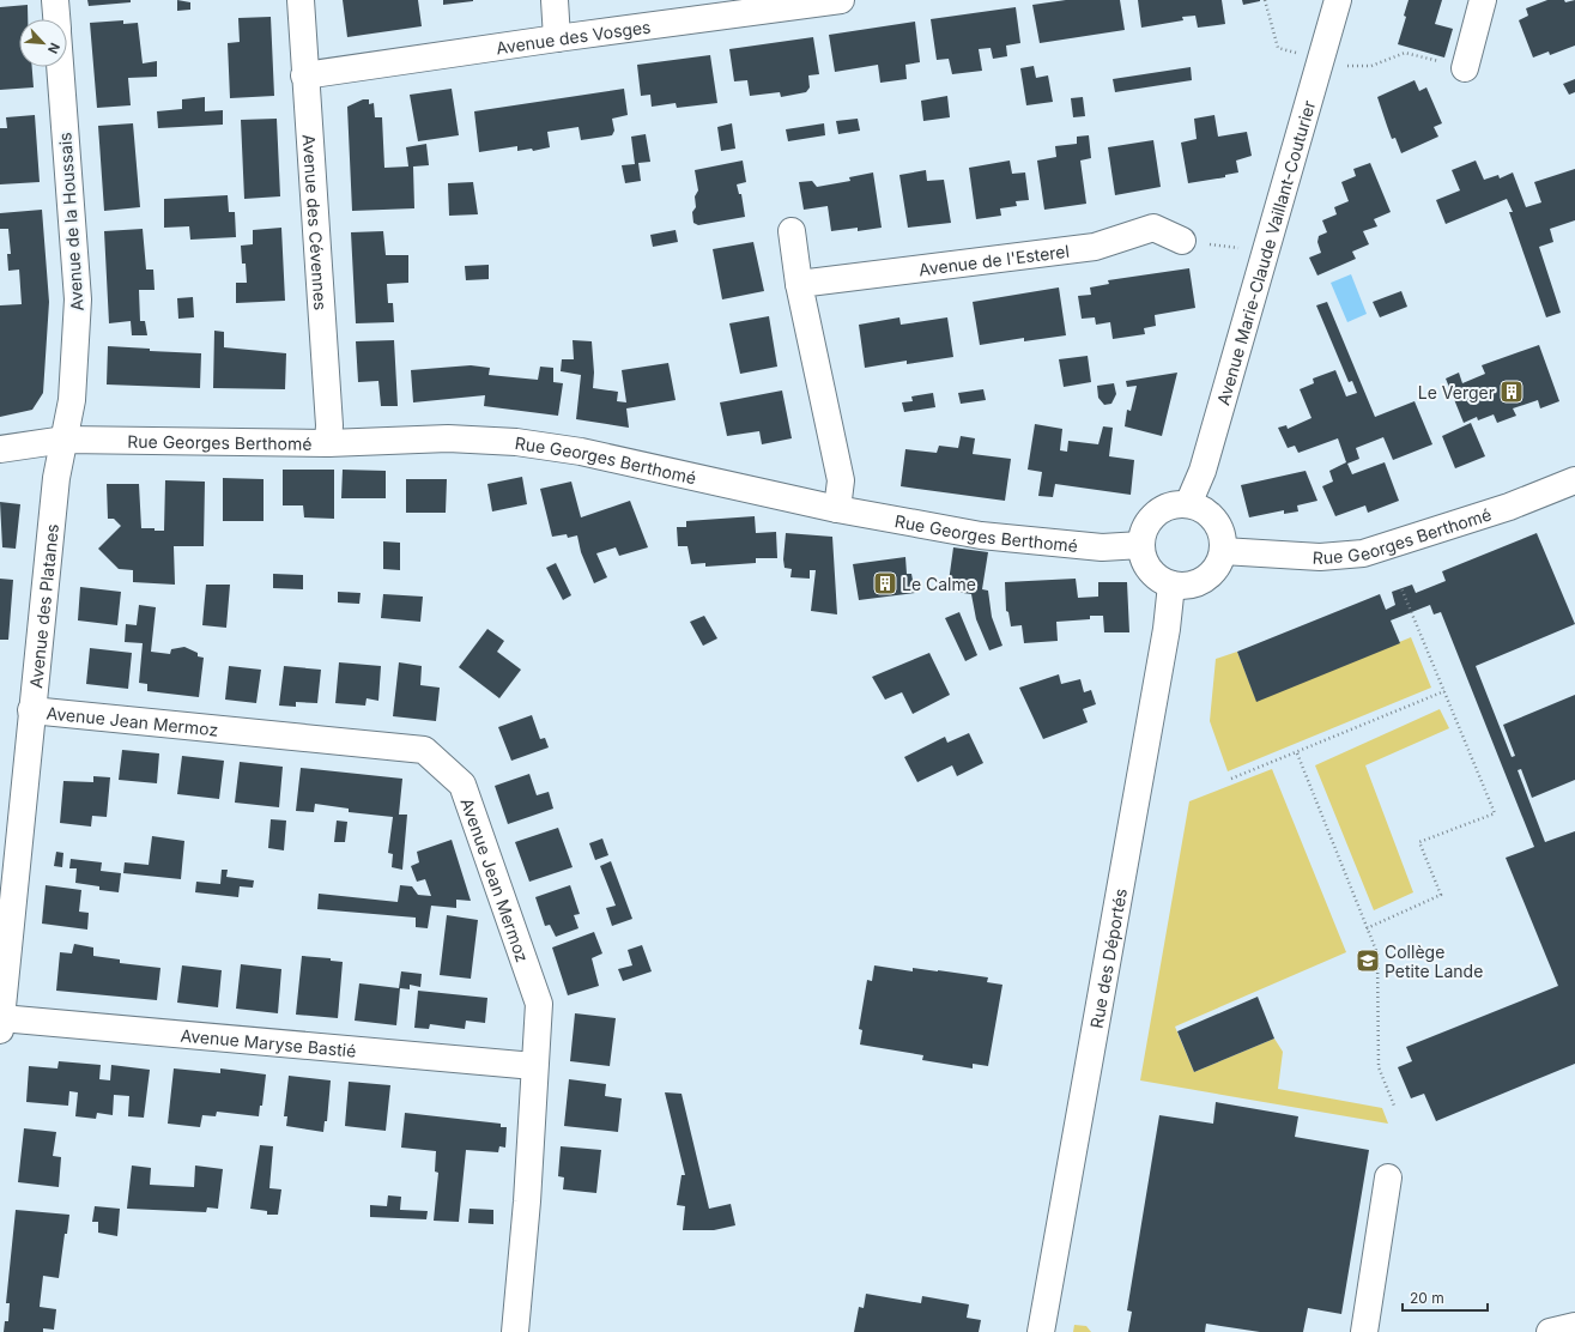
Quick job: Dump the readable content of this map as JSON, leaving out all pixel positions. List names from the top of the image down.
{
  "streets": {
    "street": [
      "Avenue des Vosges",
      "Avenue de la Houssais",
      "Avenue des Cévennes",
      "Avenue Marie-Claude Vaillant-Couturier",
      "Avenue de l'Esterel",
      "Rue Georges Berthomé",
      "Avenue des Platanes",
      "Avenue Jean Mermoz",
      "Rue des Déportés",
      "Avenue Maryse Bastié"
    ]
  },
  "crossings": [
    ["Avenue des Vosges", "Avenue des Cévennes"],
    ["Avenue de la Houssais", "Rue Georges Berthomé"],
    ["Avenue de la Houssais", "Avenue des Platanes"],
    ["Avenue des Cévennes", "Rue Georges Berthomé"],
    ["Avenue Marie-Claude Vaillant-Couturier", "Rue Georges Berthomé"],
    ["Avenue Marie-Claude Vaillant-Couturier", "Rue des Déportés"],
    ["Rue Georges Berthomé", "Avenue des Platanes"],
    ["Rue Georges Berthomé", "Rue des Déportés"],
    ["Avenue des Platanes", "Avenue Jean Mermoz"],
    ["Avenue des Platanes", "Avenue Maryse Bastié"],
    ["Avenue Jean Mermoz", "Avenue Maryse Bastié"]
  ],
  "places": {
    "building": ["Le Verger", "Le Calme"],
    "school or university": ["Collège Petite Lande"]
  },
  "scale_bar": "20 m",
  "north": "bottom right"
}
